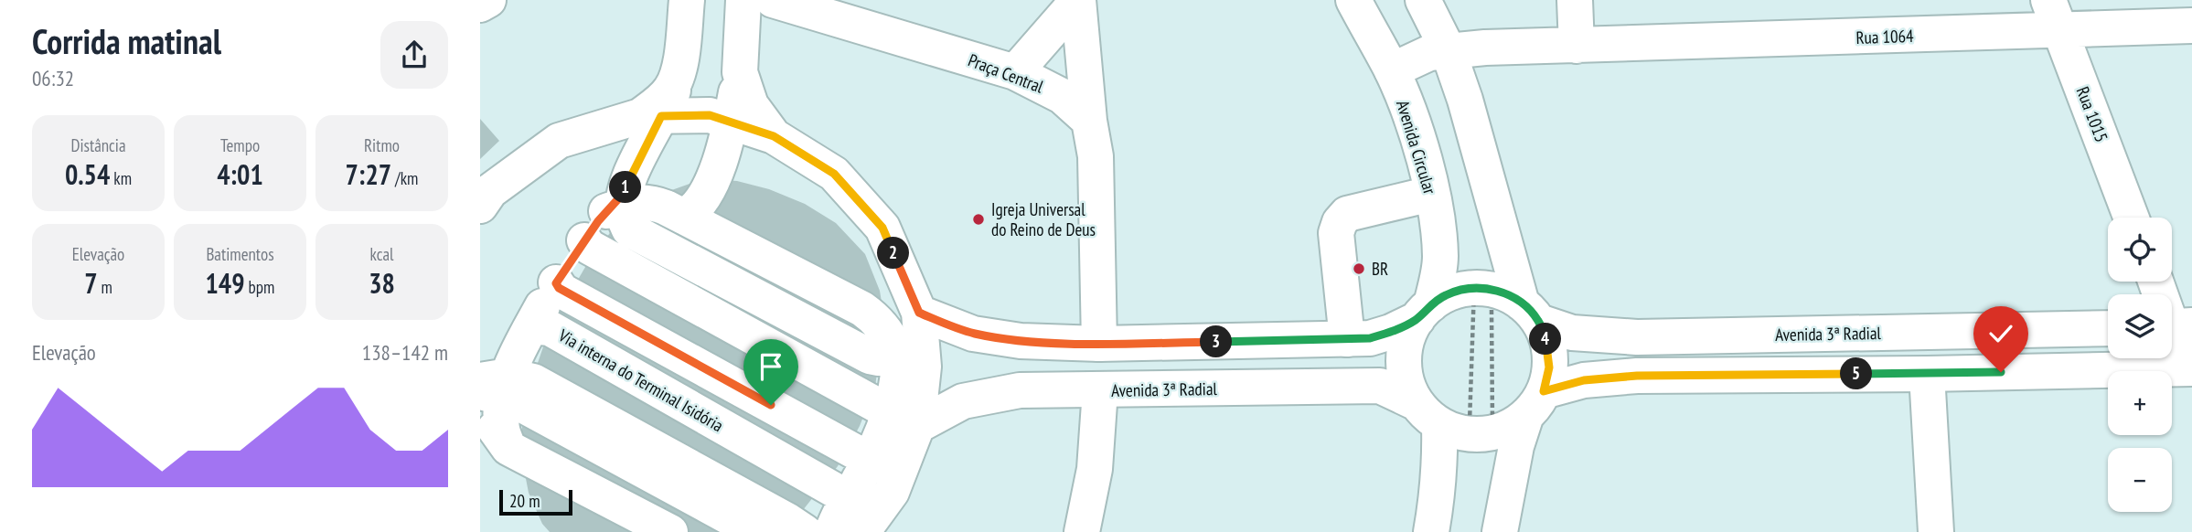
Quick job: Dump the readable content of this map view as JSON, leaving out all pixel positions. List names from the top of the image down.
{
  "streets": {
    "main road": [
      "Rua 1064",
      "Praça Central",
      "Rua 1015",
      "Avenida Circular",
      "Avenida 3ª Radial",
      "Via interna do Terminal Isidória"
    ]
  },
  "crossings": [
    ["Rua 1064", "Rua 1015"],
    ["Rua 1064", "Avenida Circular"],
    ["Avenida Circular", "Avenida 3ª Radial"]
  ],
  "places": ["Igreja Universal do Reino de Deus", "BR"],
  "scale_bar": "20 m",
  "page": {
    "heading": ["Corrida matinal", "06:32"],
    "stats": [
      ["Distância", "0.54 km"],
      ["Tempo", "4:01"],
      ["Ritmo", "7:27 /km"],
      ["Elevação", "7 m"],
      ["Batimentos", "149 bpm"],
      ["kcal", "38"]
    ],
    "pins": [
      "1",
      "2",
      "4",
      "3",
      "5"
    ],
    "map_buttons": ["+", "−"],
    "chart": ["Elevação", "138–142 m"],
    "scale": "20 m"
  }
}
